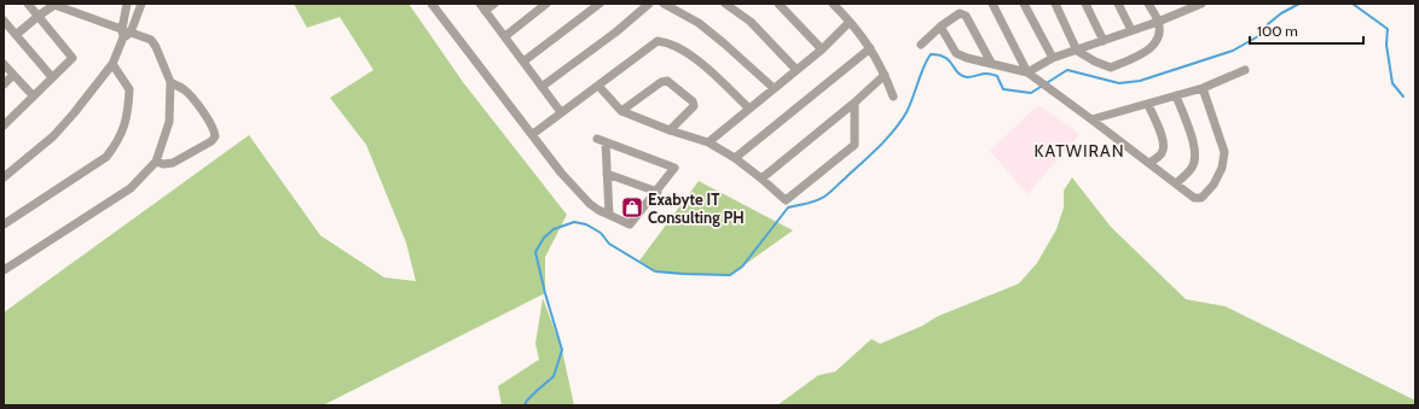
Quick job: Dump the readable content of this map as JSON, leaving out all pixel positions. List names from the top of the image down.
{
  "districts": ["KATWIRAN"],
  "places": {
    "shop": ["Exabyte IT Consulting PH"]
  },
  "scale_bar": "100 m"
}
